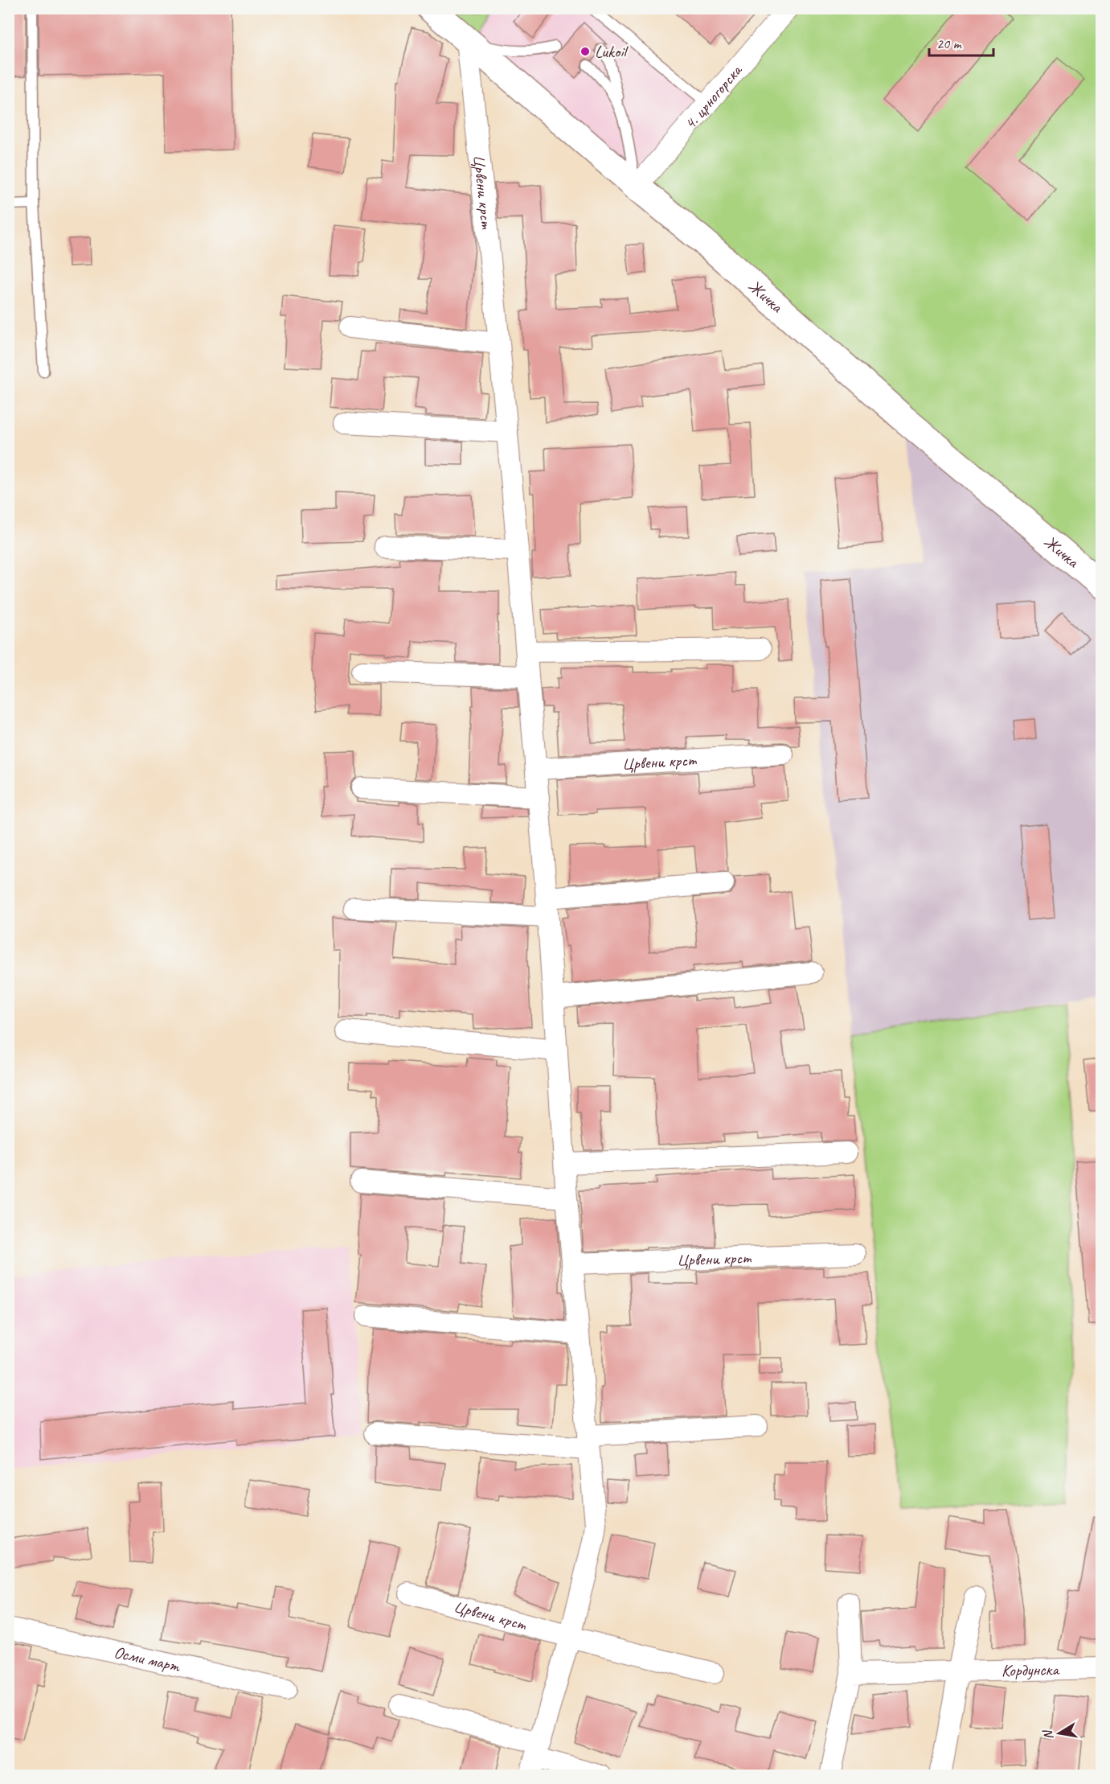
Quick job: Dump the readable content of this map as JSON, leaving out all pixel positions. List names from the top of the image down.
{
  "streets": {
    "main road": ["Жичка"],
    "street": [
      "4. црногорска",
      "Црвени крст",
      "Осми март",
      "Кордунска"
    ]
  },
  "crossings": [
    ["4. црногорска", "Жичка"],
    ["Црвени крст", "Жичка"]
  ],
  "places": ["Lukoil"],
  "scale_bar": "20 m",
  "north": "left"
}
